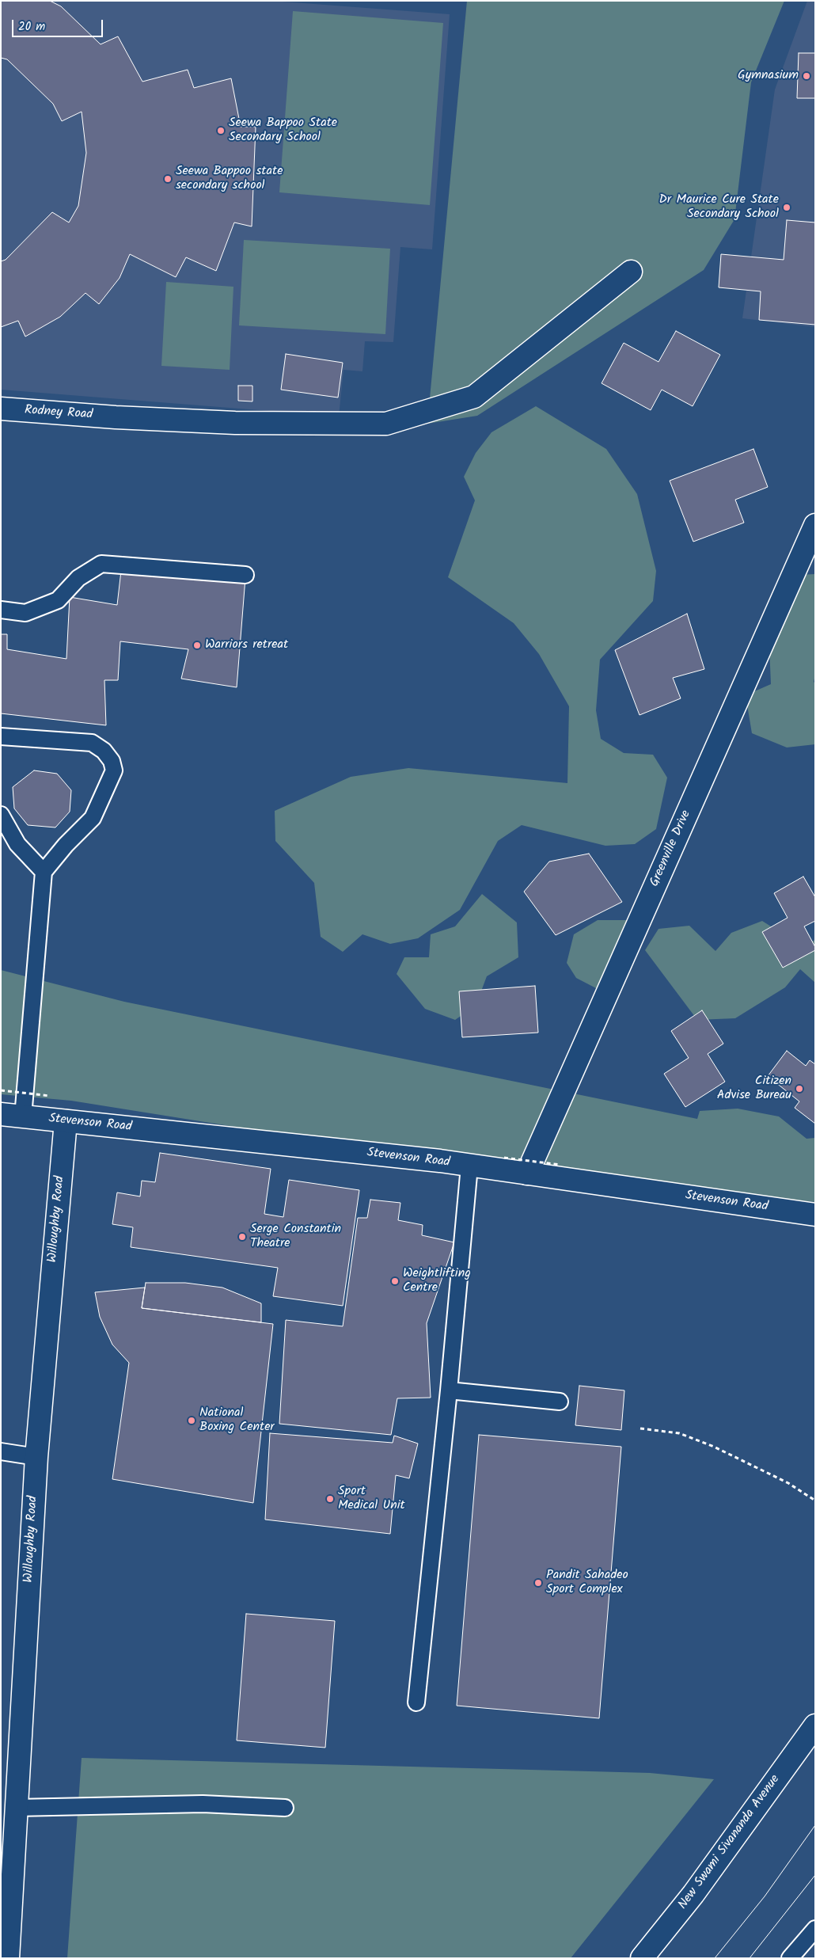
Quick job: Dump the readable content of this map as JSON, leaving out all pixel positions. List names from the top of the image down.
{
  "streets": {
    "street": [
      "Rodney Road",
      "Greenville Drive",
      "Stevenson Road",
      "Willoughby Road",
      "New Swami Sivananda Avenue"
    ]
  },
  "crossings": [
    ["Greenville Drive", "Stevenson Road"],
    ["Stevenson Road", "Willoughby Road"]
  ],
  "places": [
    "Gymnasium",
    "Seewa Bappoo State Secondary School",
    "Seewa Bappoo state secondary school",
    "Dr Maurice Cure State Secondary School",
    "Warriors retreat",
    "Citizen Advise Bureau",
    "Serge Constantin Theatre",
    "Weightlifting Centre",
    "National Boxing Center",
    "Sport Medical Unit",
    "Pandit Sahadeo Sport Complex"
  ],
  "scale_bar": "20 m"
}
